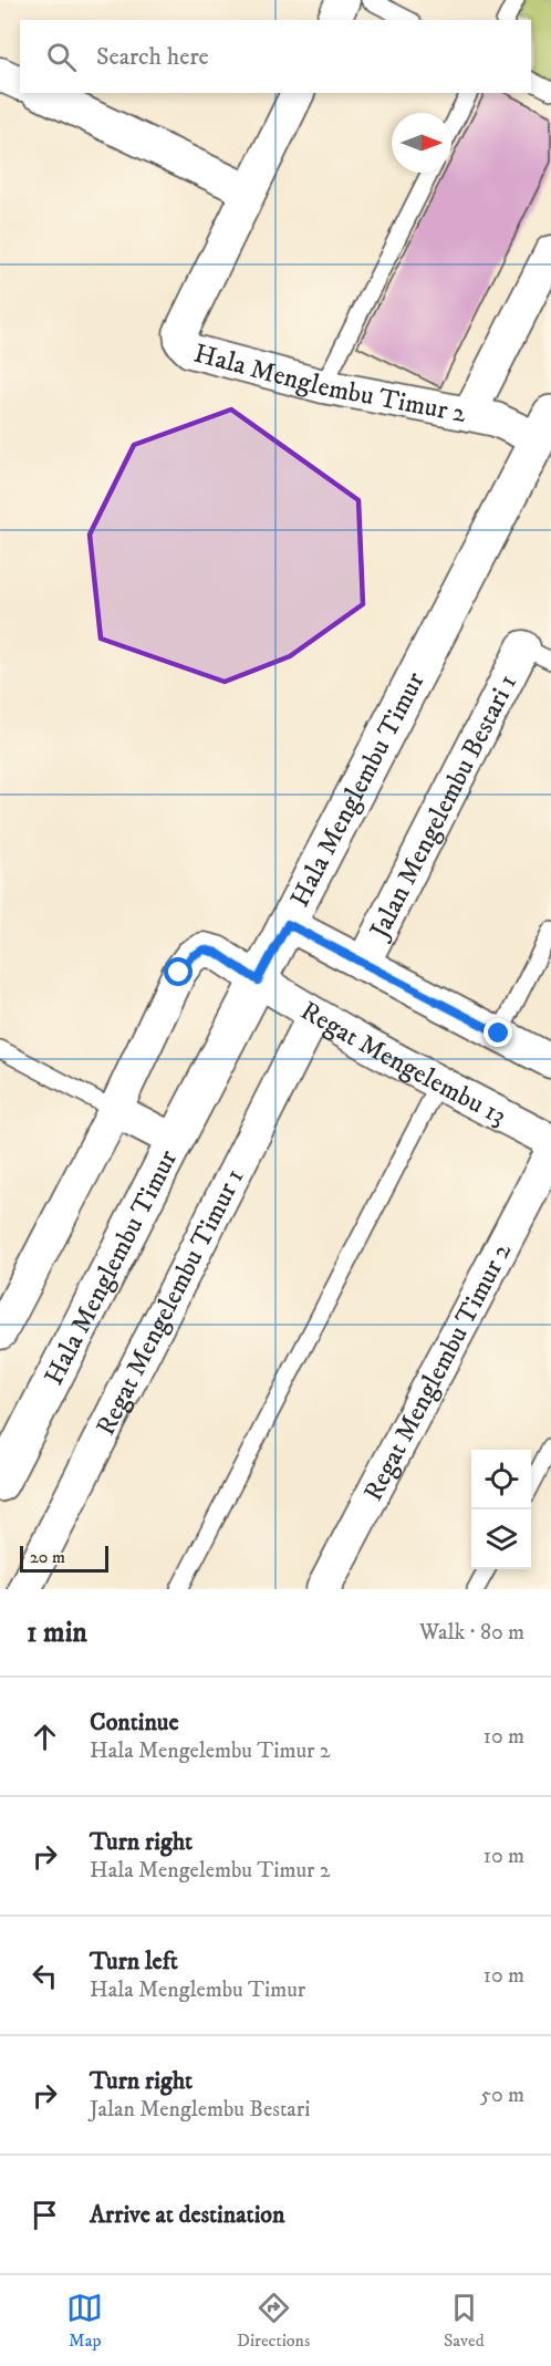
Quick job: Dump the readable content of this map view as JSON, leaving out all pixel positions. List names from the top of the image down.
{
  "streets": {
    "street": [
      "Hala Menglembu Timur 2",
      "Hala Menglembu Timur",
      "Jalan Mengelembu Bestari 1",
      "Regat Mengelembu 13",
      "Regat Mengelembu Timur 1",
      "Regat Menglembu Timur 2"
    ]
  },
  "crossings": [
    ["Hala Menglembu Timur", "Regat Mengelembu 13"],
    ["Regat Mengelembu 13", "Regat Mengelembu Timur 1"]
  ],
  "scale_bar": "20 m",
  "north": "right",
  "page": {
    "search": "Search here",
    "scale": "20 m",
    "heading": ["1 min", "Walk · 80 m"],
    "list": [
      ["Continue", "Hala Mengelembu Timur 2", "10 m"],
      ["Turn right", "Hala Mengelembu Timur 2", "10 m"],
      ["Turn left", "Hala Menglembu Timur", "10 m"],
      ["Turn right", "Jalan Menglembu Bestari", "50 m"],
      "Arrive at destination"
    ],
    "nav": ["Map", "Directions", "Saved"]
  }
}
